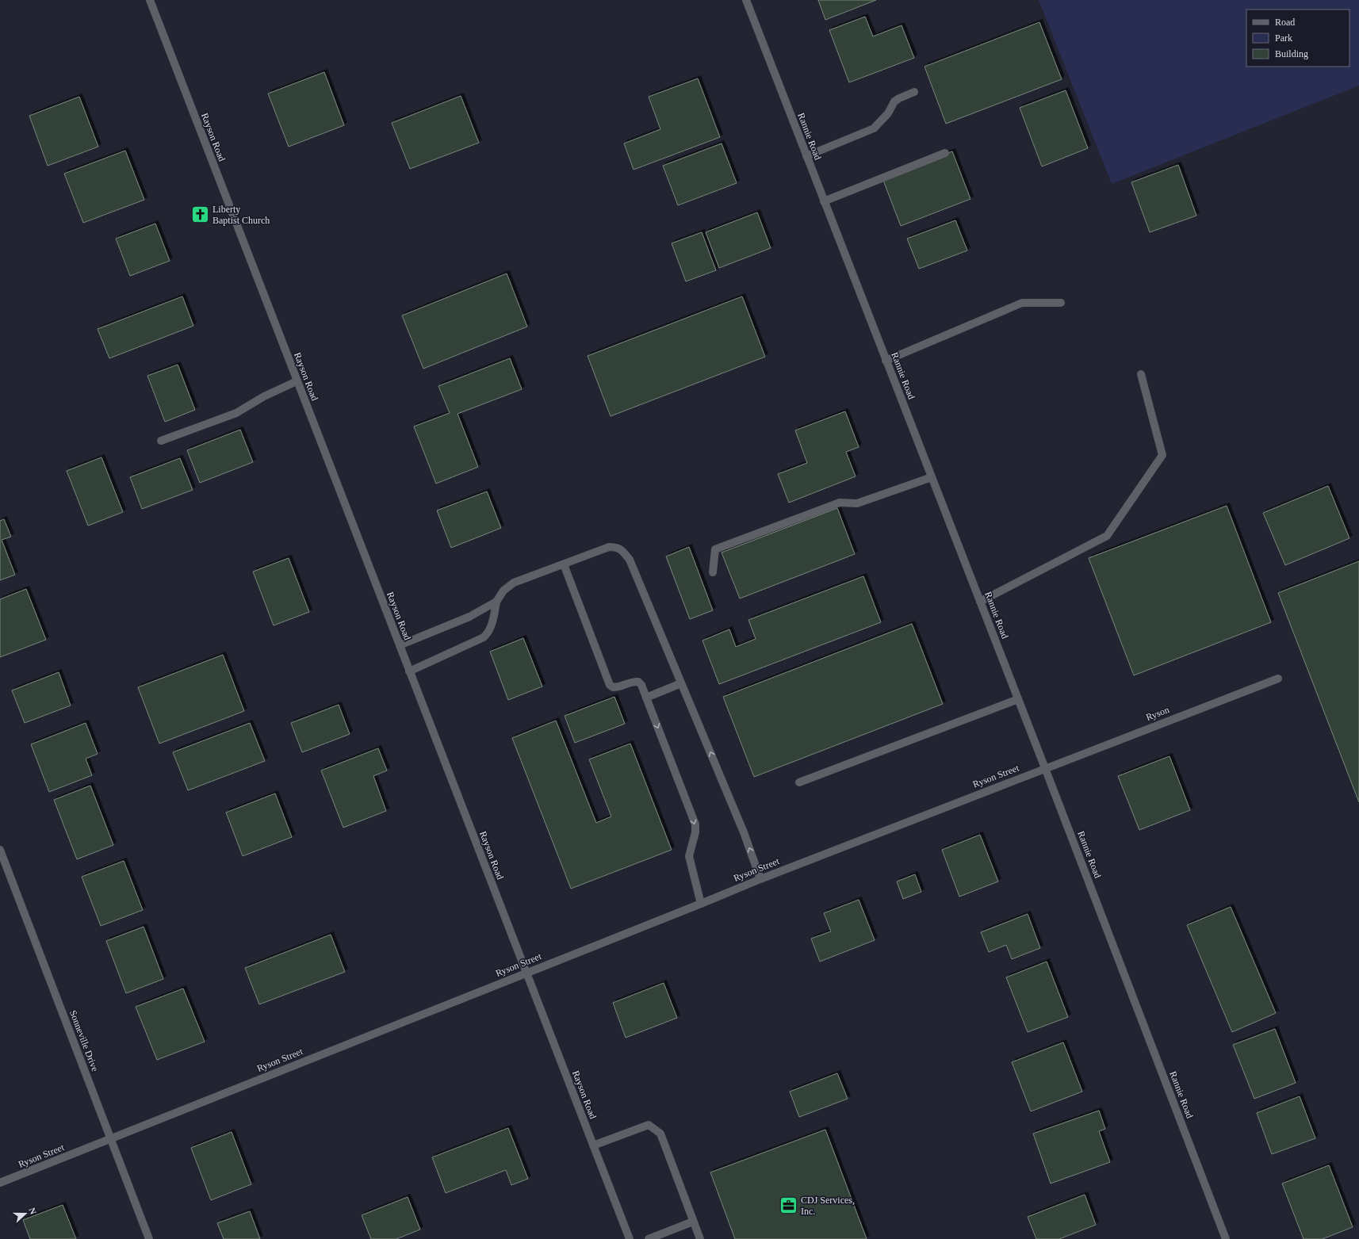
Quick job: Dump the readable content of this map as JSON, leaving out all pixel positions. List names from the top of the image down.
{
  "streets": {
    "street": [
      "Rannie Road",
      "Rayson Road",
      "Ryson",
      "Ryson Street",
      "Sonneville Drive"
    ]
  },
  "crossings": [
    ["Rannie Road", "Ryson"],
    ["Rannie Road", "Ryson Street"],
    ["Rayson Road", "Ryson Street"],
    ["Ryson", "Ryson Street"],
    ["Ryson Street", "Sonneville Drive"]
  ],
  "places": {
    "church": ["Liberty Baptist Church"],
    "office": ["CDJ Services, Inc."]
  },
  "legend": ["Road", "Park", "Building"],
  "north": "right"
}
